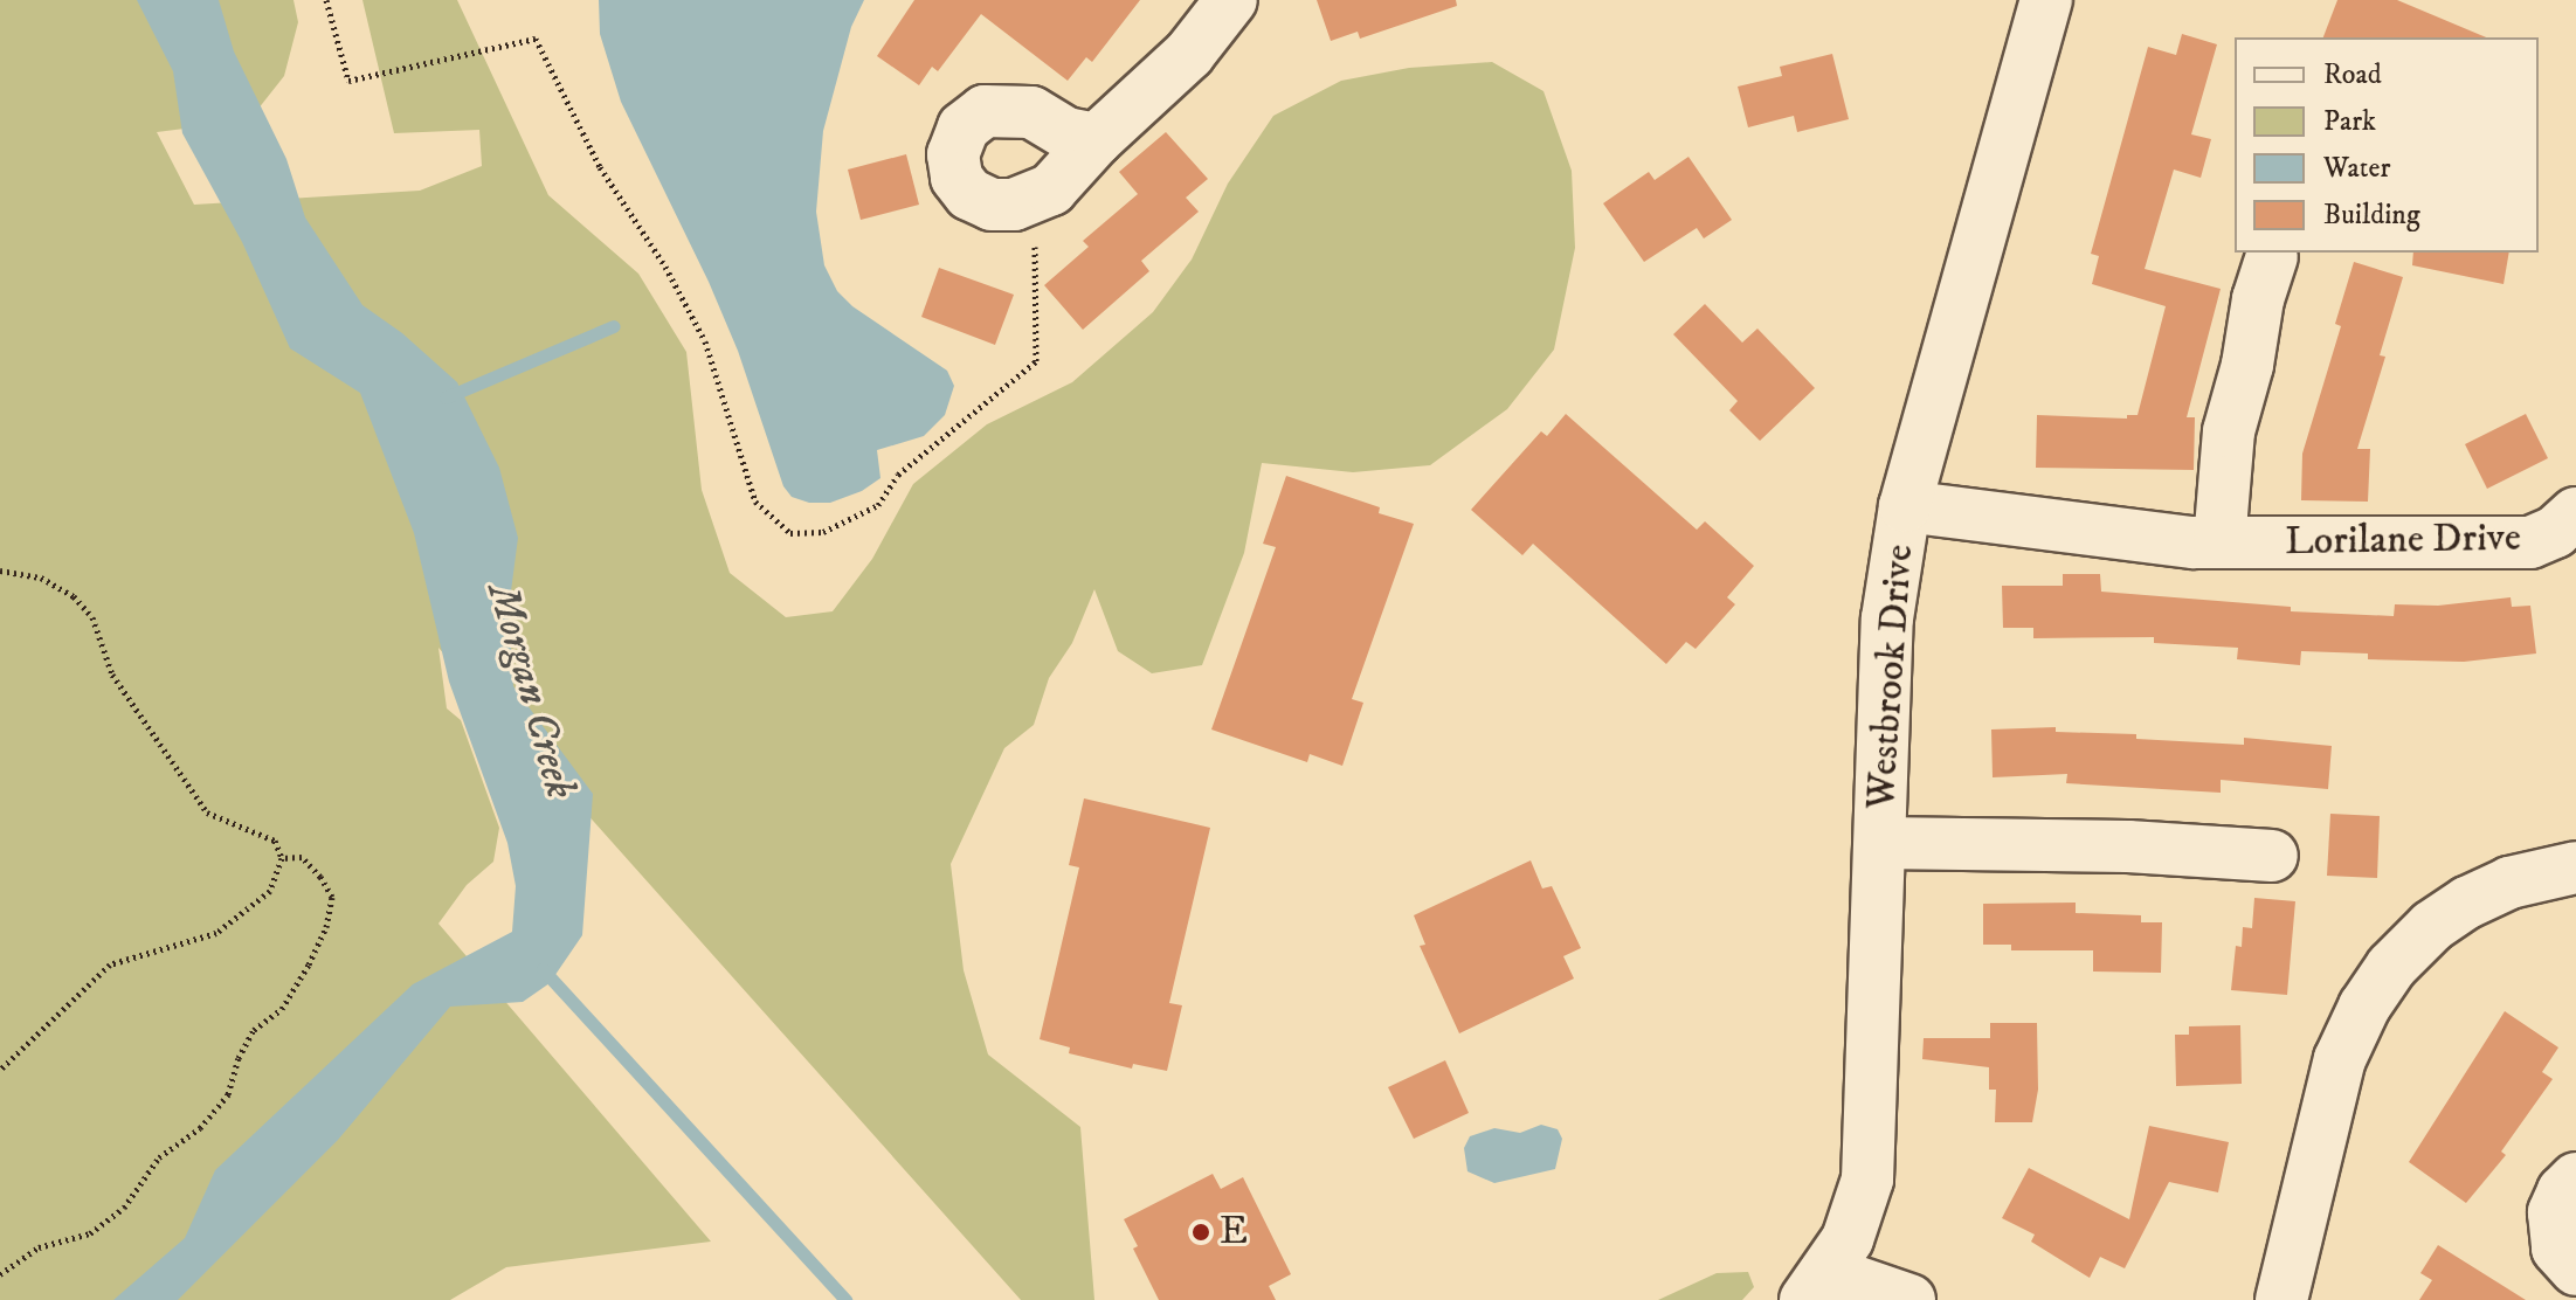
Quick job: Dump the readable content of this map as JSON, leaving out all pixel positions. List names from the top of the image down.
{
  "streets": {
    "street": ["Lorilane Drive", "Westbrook Drive"]
  },
  "crossings": [
    ["Lorilane Drive", "Westbrook Drive"]
  ],
  "water": ["Morgan Creek"],
  "places": ["E"],
  "legend": [
    "Road",
    "Park",
    "Water",
    "Building"
  ]
}
